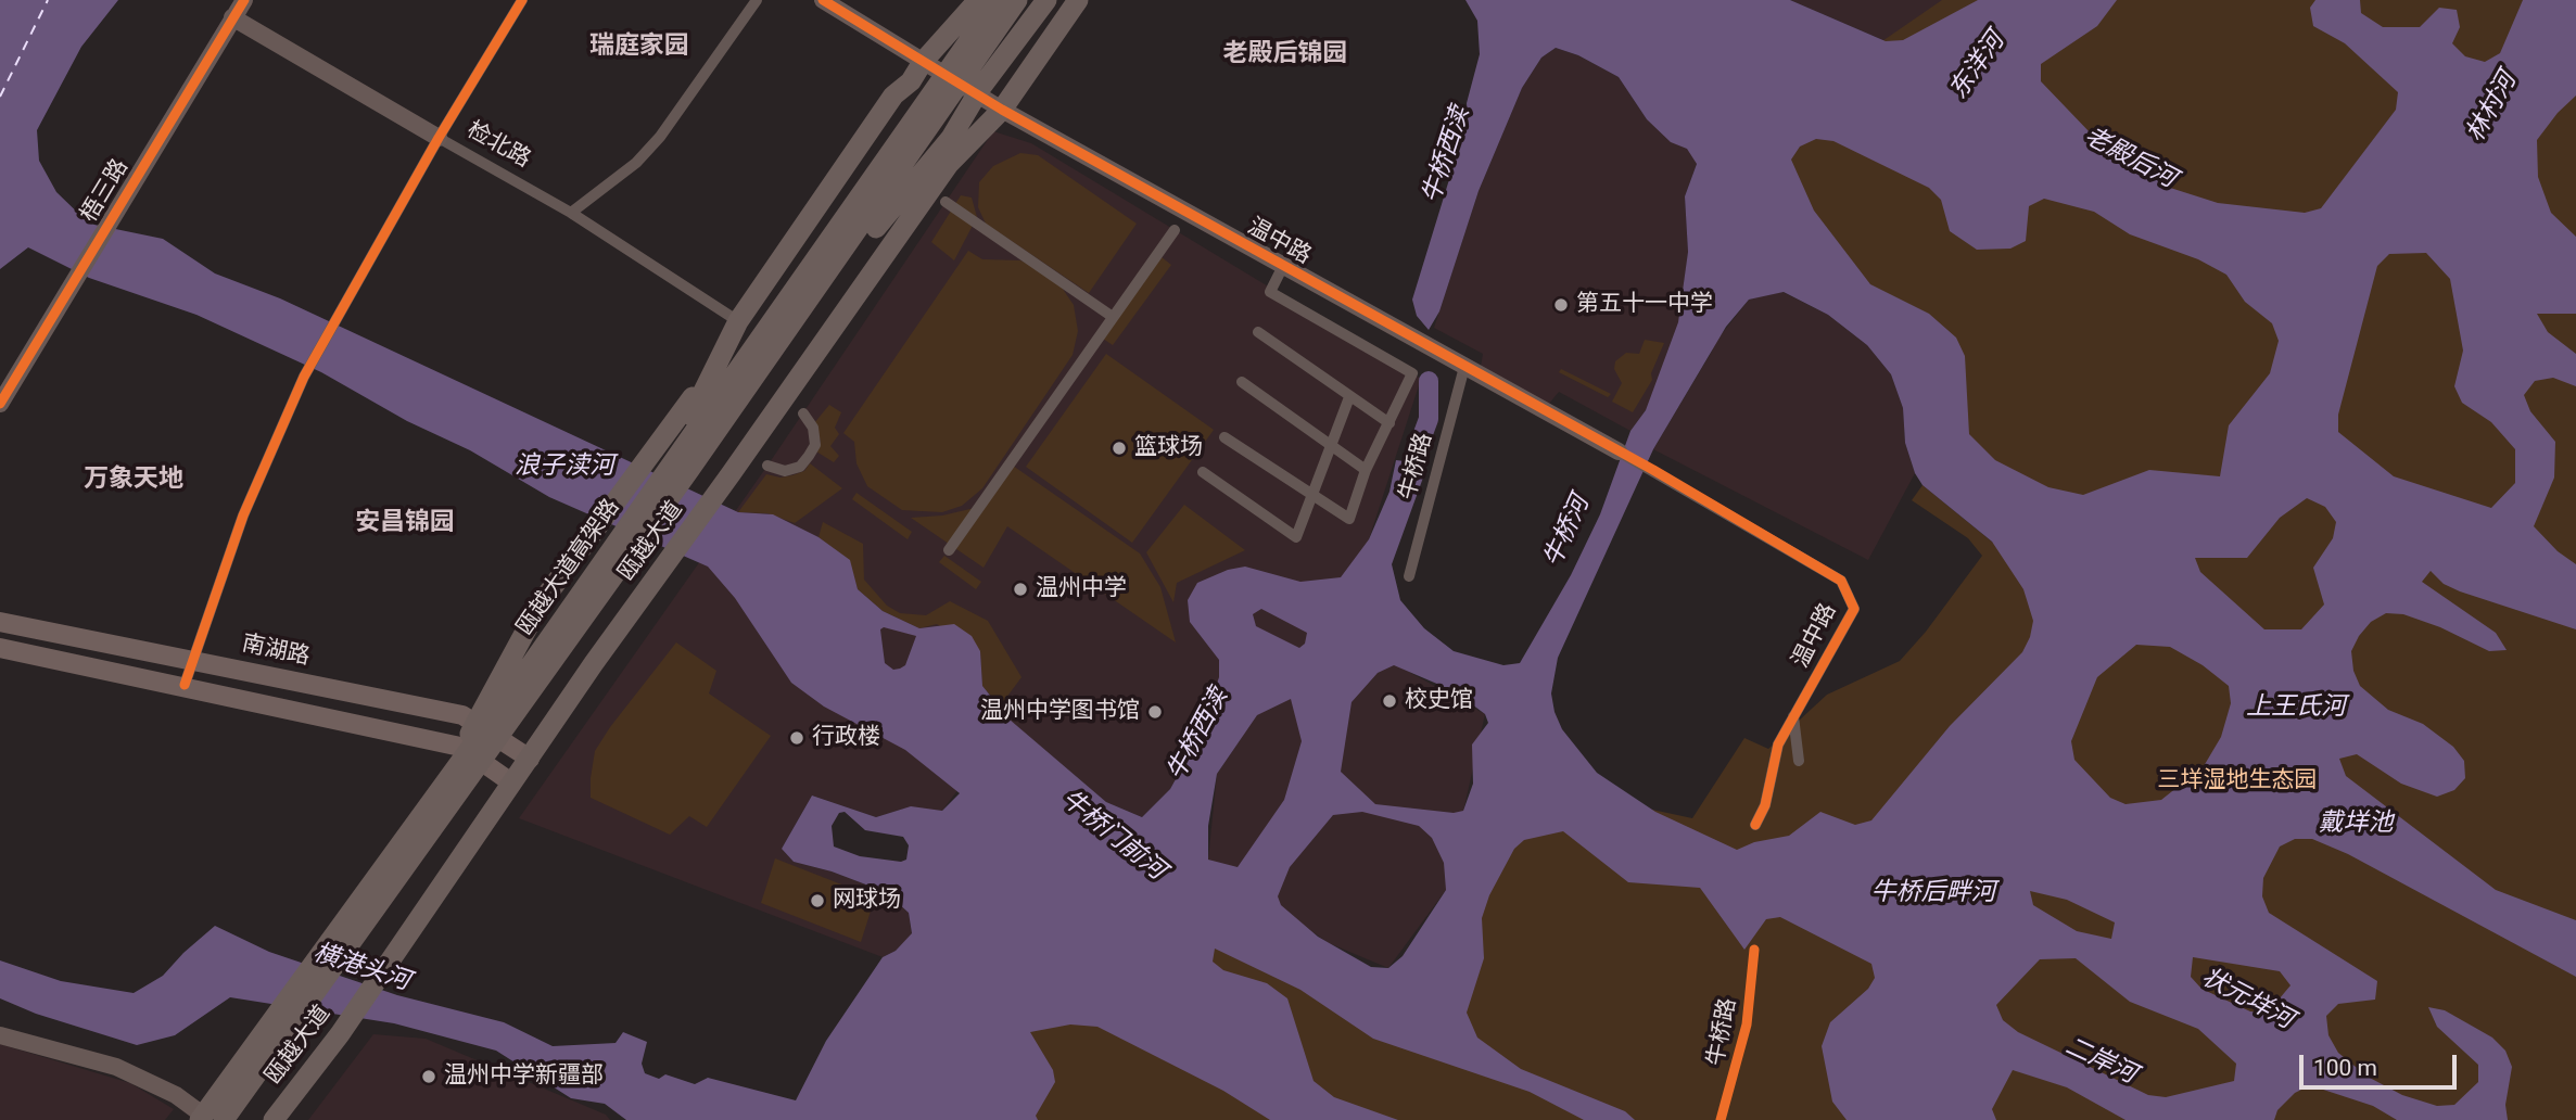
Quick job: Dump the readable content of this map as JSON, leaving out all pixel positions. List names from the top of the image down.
{
  "streets": {
    "highway": ["瓯越大道", "瓯越大道高架路"],
    "main road": ["南湖路"],
    "street": [
      "检北路",
      "梧三路",
      "温中路",
      "牛桥路"
    ]
  },
  "crossings": [
    ["检北路", "梧三路"],
    ["检北路", "瓯越大道"],
    ["温中路", "牛桥路"],
    ["温中路", "瓯越大道"],
    ["瓯越大道", "瓯越大道高架路"],
    ["瓯越大道", "南湖路"]
  ],
  "districts": [
    "瑞庭家园",
    "老殿后锦园",
    "万象天地",
    "安昌锦园"
  ],
  "water": [
    "东洋河",
    "林村河",
    "牛桥西渎",
    "老殿后河",
    "浪子渎河",
    "牛桥河",
    "上王氏河",
    "戴垟池",
    "牛桥门前河",
    "牛桥后畔河",
    "横港头河",
    "状元垟河",
    "二岸河"
  ],
  "parks": ["三垟湿地生态园"],
  "places": [
    "第五十一中学",
    "篮球场",
    "温州中学",
    "校史馆",
    "温州中学图书馆",
    "行政楼",
    "网球场",
    "温州中学新疆部"
  ],
  "scale_bar": "100 m"
}
